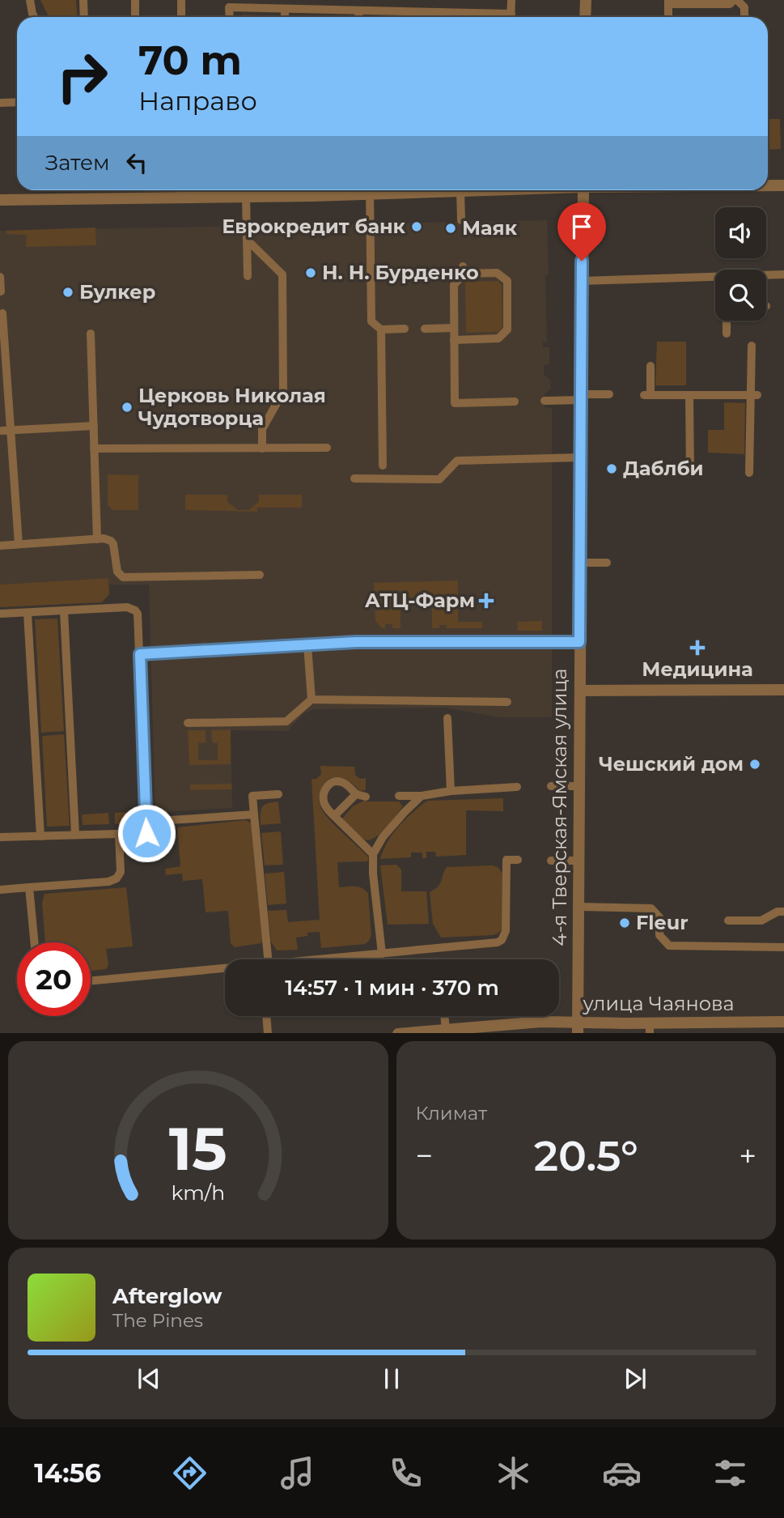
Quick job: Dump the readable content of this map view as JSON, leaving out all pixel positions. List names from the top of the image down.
{
  "streets": {
    "street": ["4-я Тверская-Ямская улица", "улица Чаянова"]
  },
  "crossings": [
    ["4-я Тверская-Ямская улица", "улица Чаянова"]
  ],
  "places": {
    "other": [
      "Еврокредит банк",
      "Маяк",
      "Н. Н. Бурденко",
      "Булкер",
      "Церковь Николая Чудотворца",
      "Даблби",
      "Чешский дом",
      "Fleur"
    ],
    "health": ["АТЦ-Фарм", "Медицина"]
  },
  "page": {
    "turn": ["70 m", "Направо"],
    "then": "Затем",
    "limit": "20",
    "trip": "14:57 · 1 мин · 370 m",
    "tile": "Климат",
    "heat": ["−", "20.5°", "+"],
    "song": ["Afterglow", "The Pines"],
    "tabs": "14:56",
    "gauge": ["15", "km/h"]
  }
}
